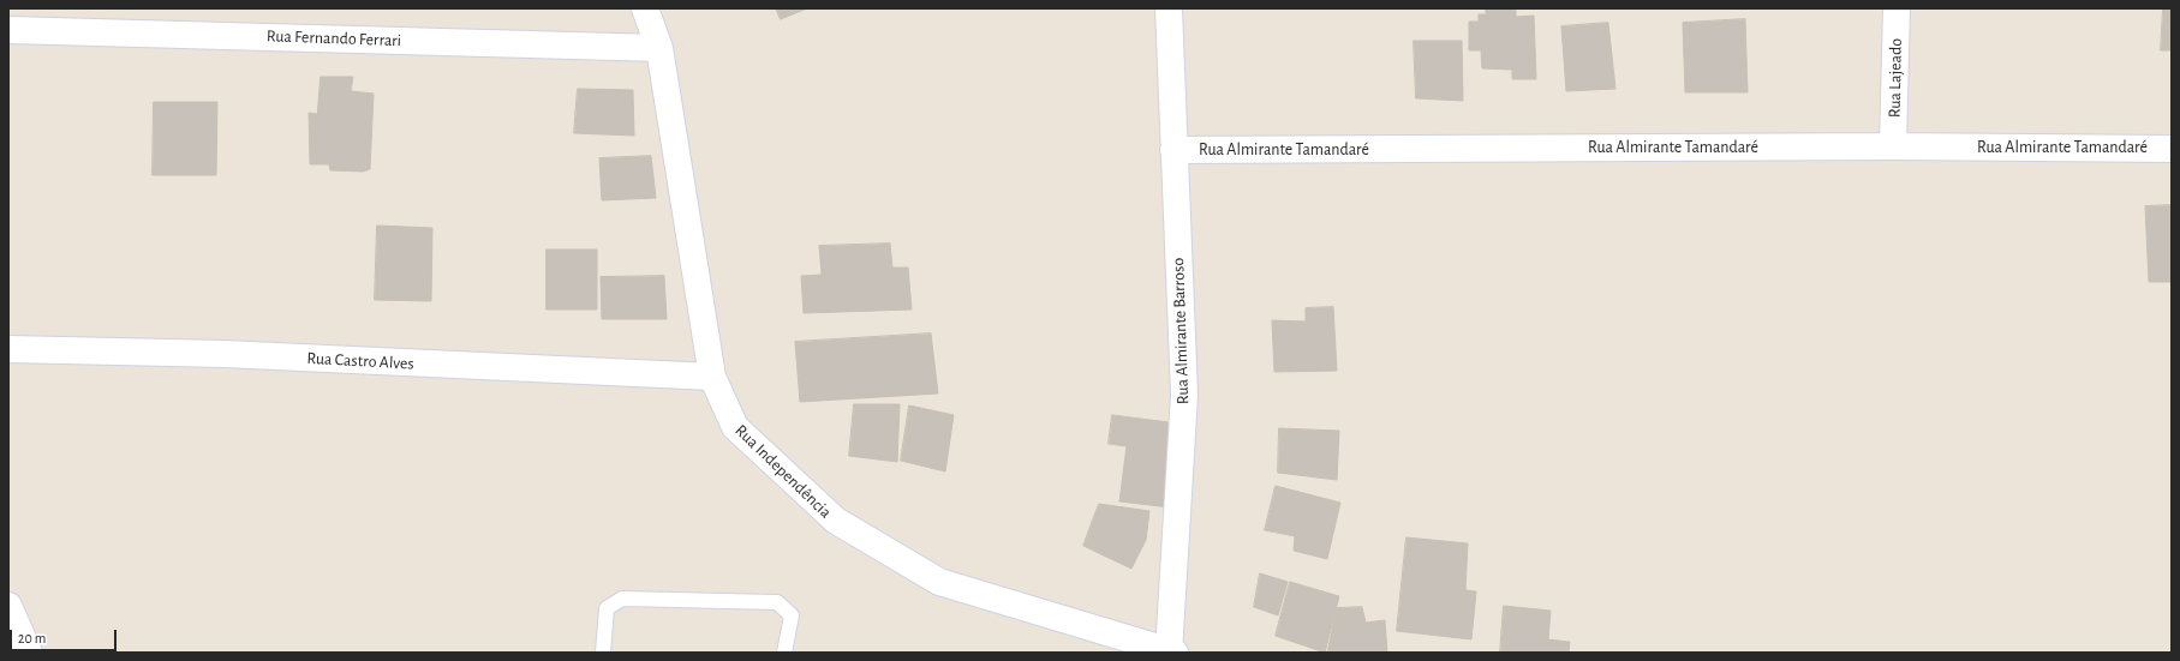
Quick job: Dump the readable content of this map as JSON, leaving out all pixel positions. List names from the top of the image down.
{
  "streets": {
    "street": [
      "Rua Fernando Ferrari",
      "Rua Lajeado",
      "Rua Almirante Tamandaré",
      "Rua Almirante Barroso",
      "Rua Castro Alves",
      "Rua Independência"
    ]
  },
  "crossings": [
    ["Rua Fernando Ferrari", "Rua Independência"],
    ["Rua Lajeado", "Rua Almirante Tamandaré"],
    ["Rua Almirante Tamandaré", "Rua Almirante Barroso"],
    ["Rua Almirante Barroso", "Rua Independência"],
    ["Rua Castro Alves", "Rua Independência"]
  ],
  "scale_bar": "20 m"
}
